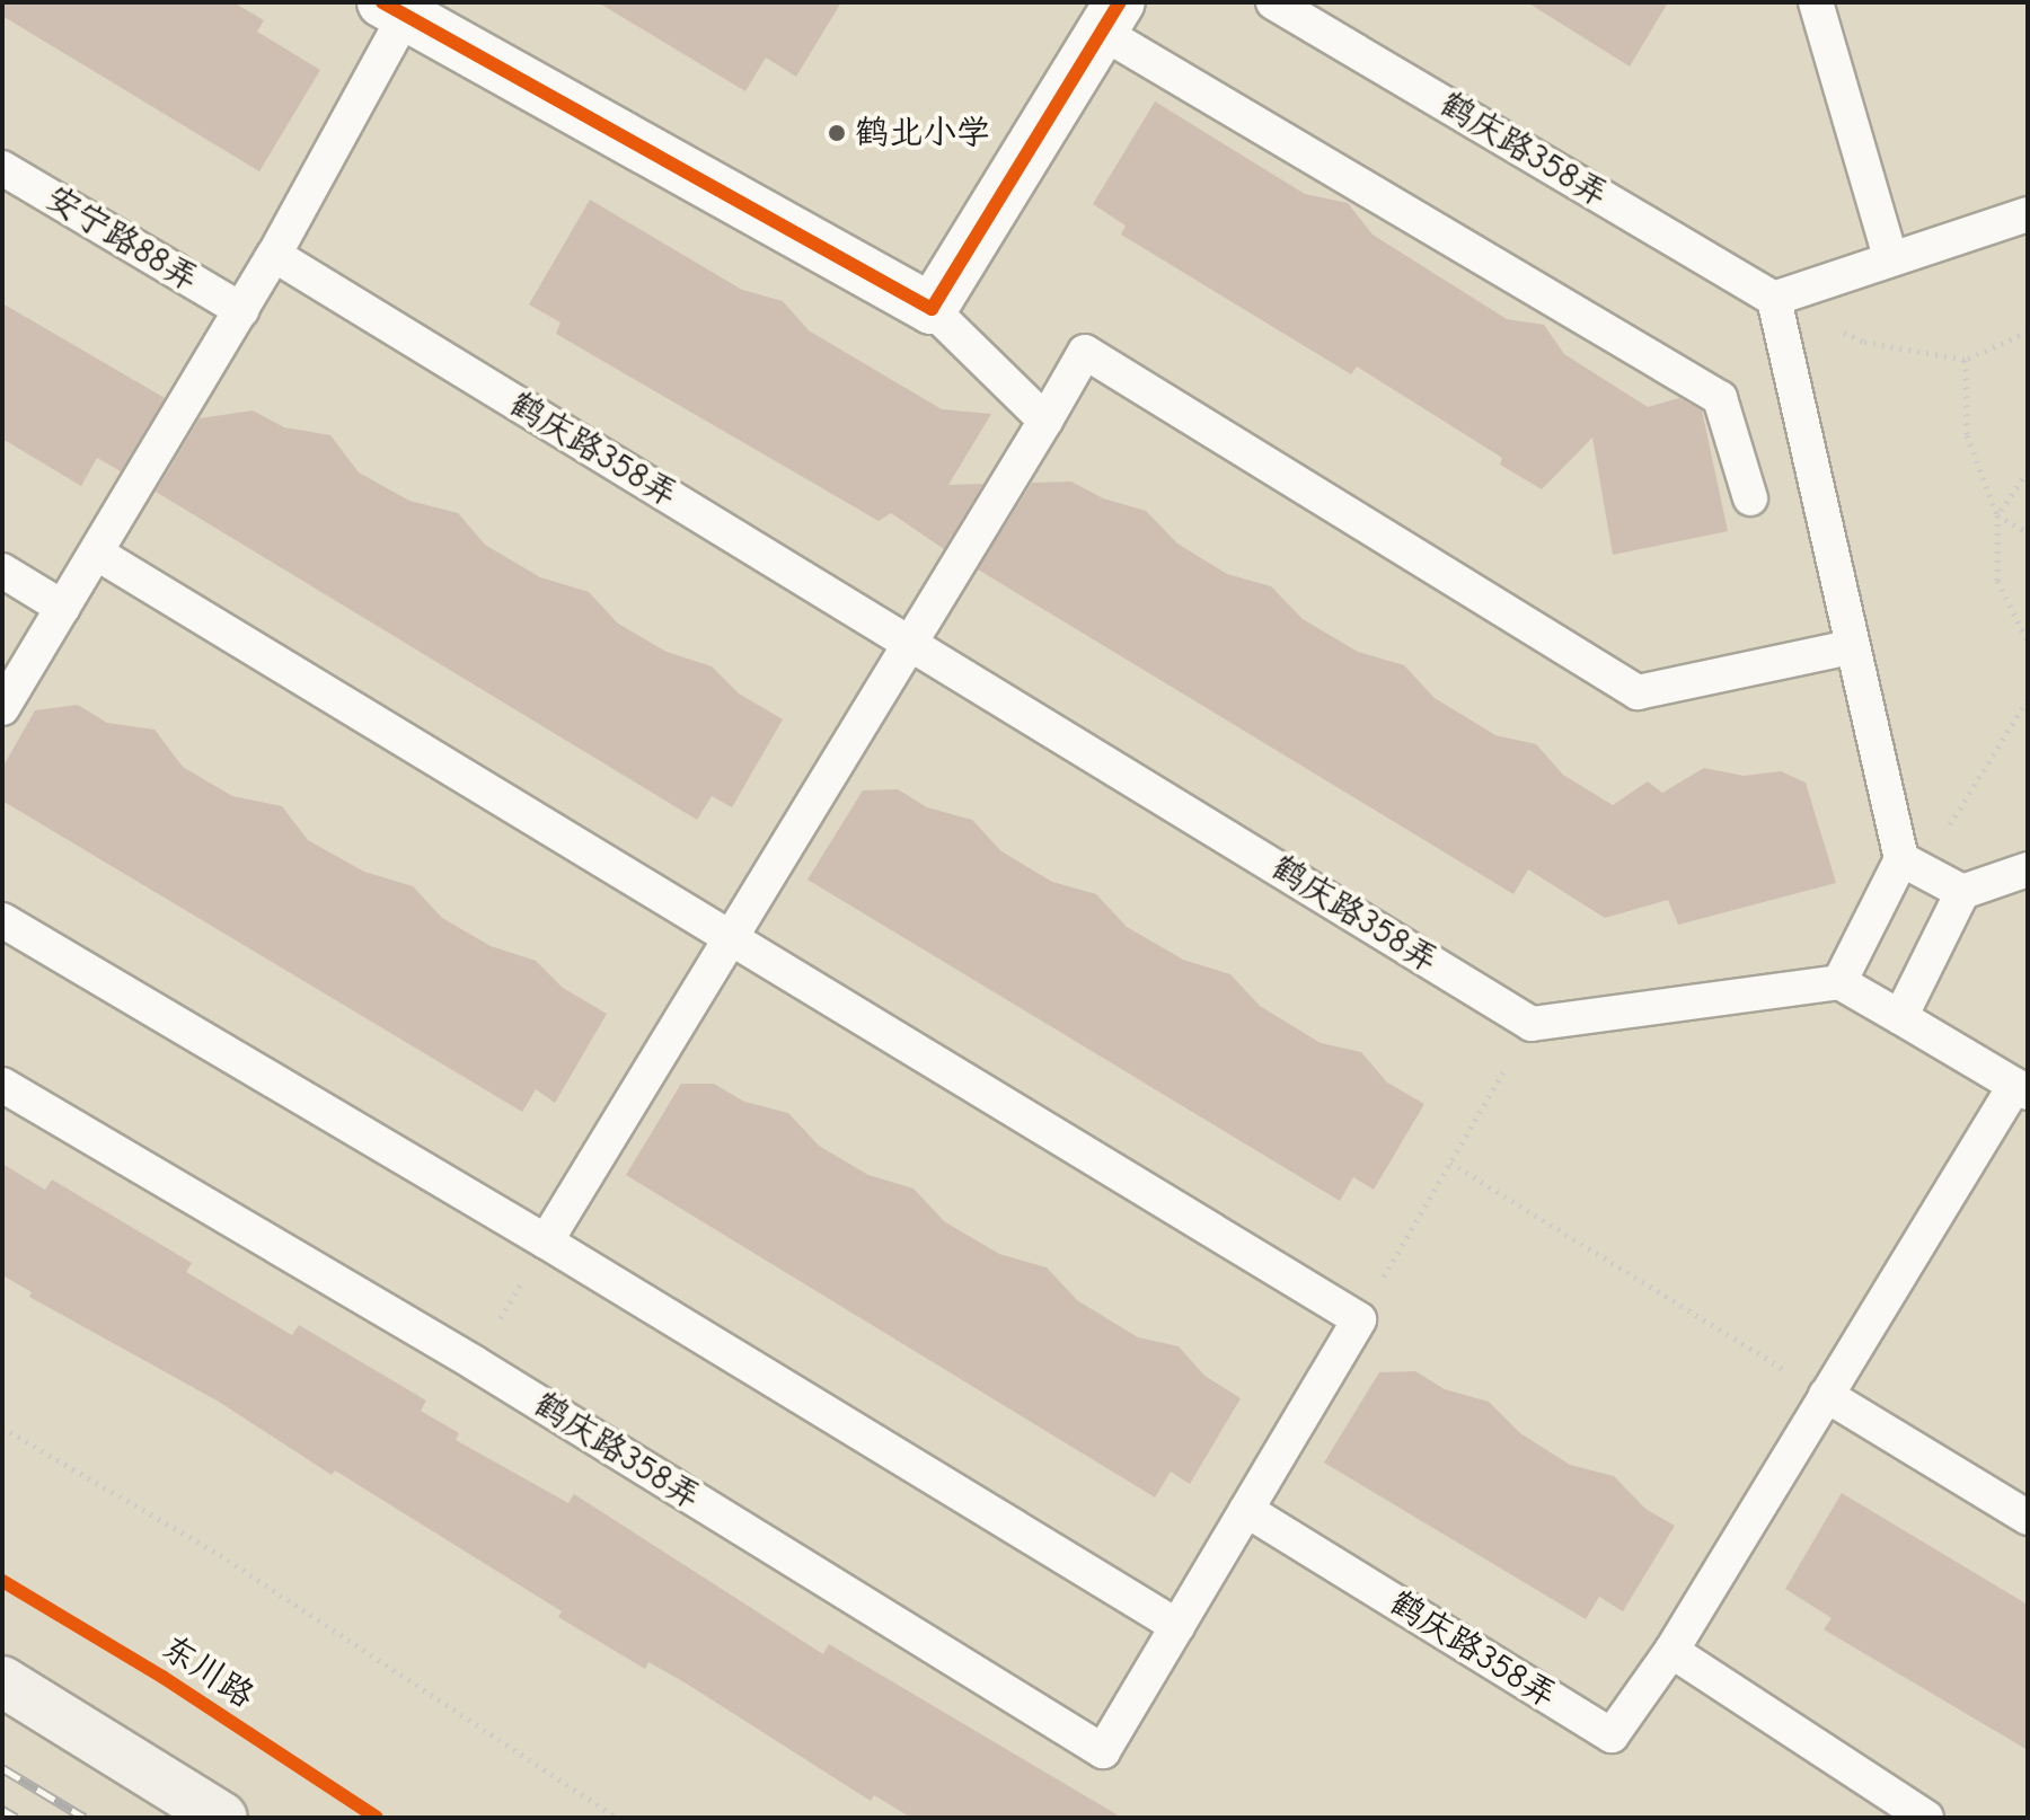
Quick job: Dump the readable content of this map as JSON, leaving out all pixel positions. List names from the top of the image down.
{
  "streets": {
    "lane": ["鹤庆路358弄", "安宁路88弄"],
    "cycle path": ["东川路"]
  },
  "places": ["鹤北小学"]
}
